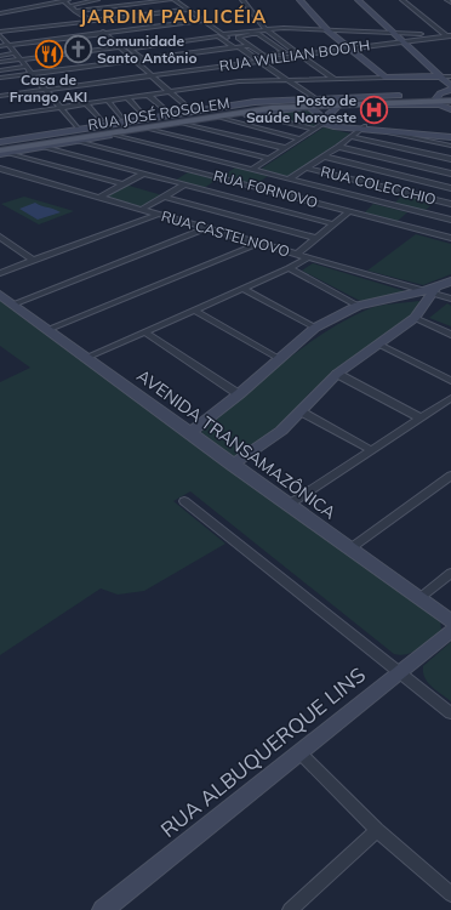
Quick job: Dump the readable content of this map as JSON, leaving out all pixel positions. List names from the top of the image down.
{
  "streets": {
    "street": [
      "RUA WILLIAN BOOTH",
      "RUA JOSÉ ROSOLEM",
      "RUA COLECCHIO",
      "RUA FORNOVO",
      "RUA CASTELNOVO",
      "AVENIDA TRANSAMAZÔNICA",
      "RUA ALBUQUERQUE LINS"
    ]
  },
  "crossings": [
    ["RUA JOSÉ ROSOLEM", "RUA FORNOVO"]
  ],
  "districts": ["JARDIM PAULICÉIA"],
  "places": {
    "church": ["Comunidade Santo Antônio"],
    "restaurant": ["Casa de Frango AKI"],
    "hospital": ["Posto de Saúde Noroeste"]
  }
}
